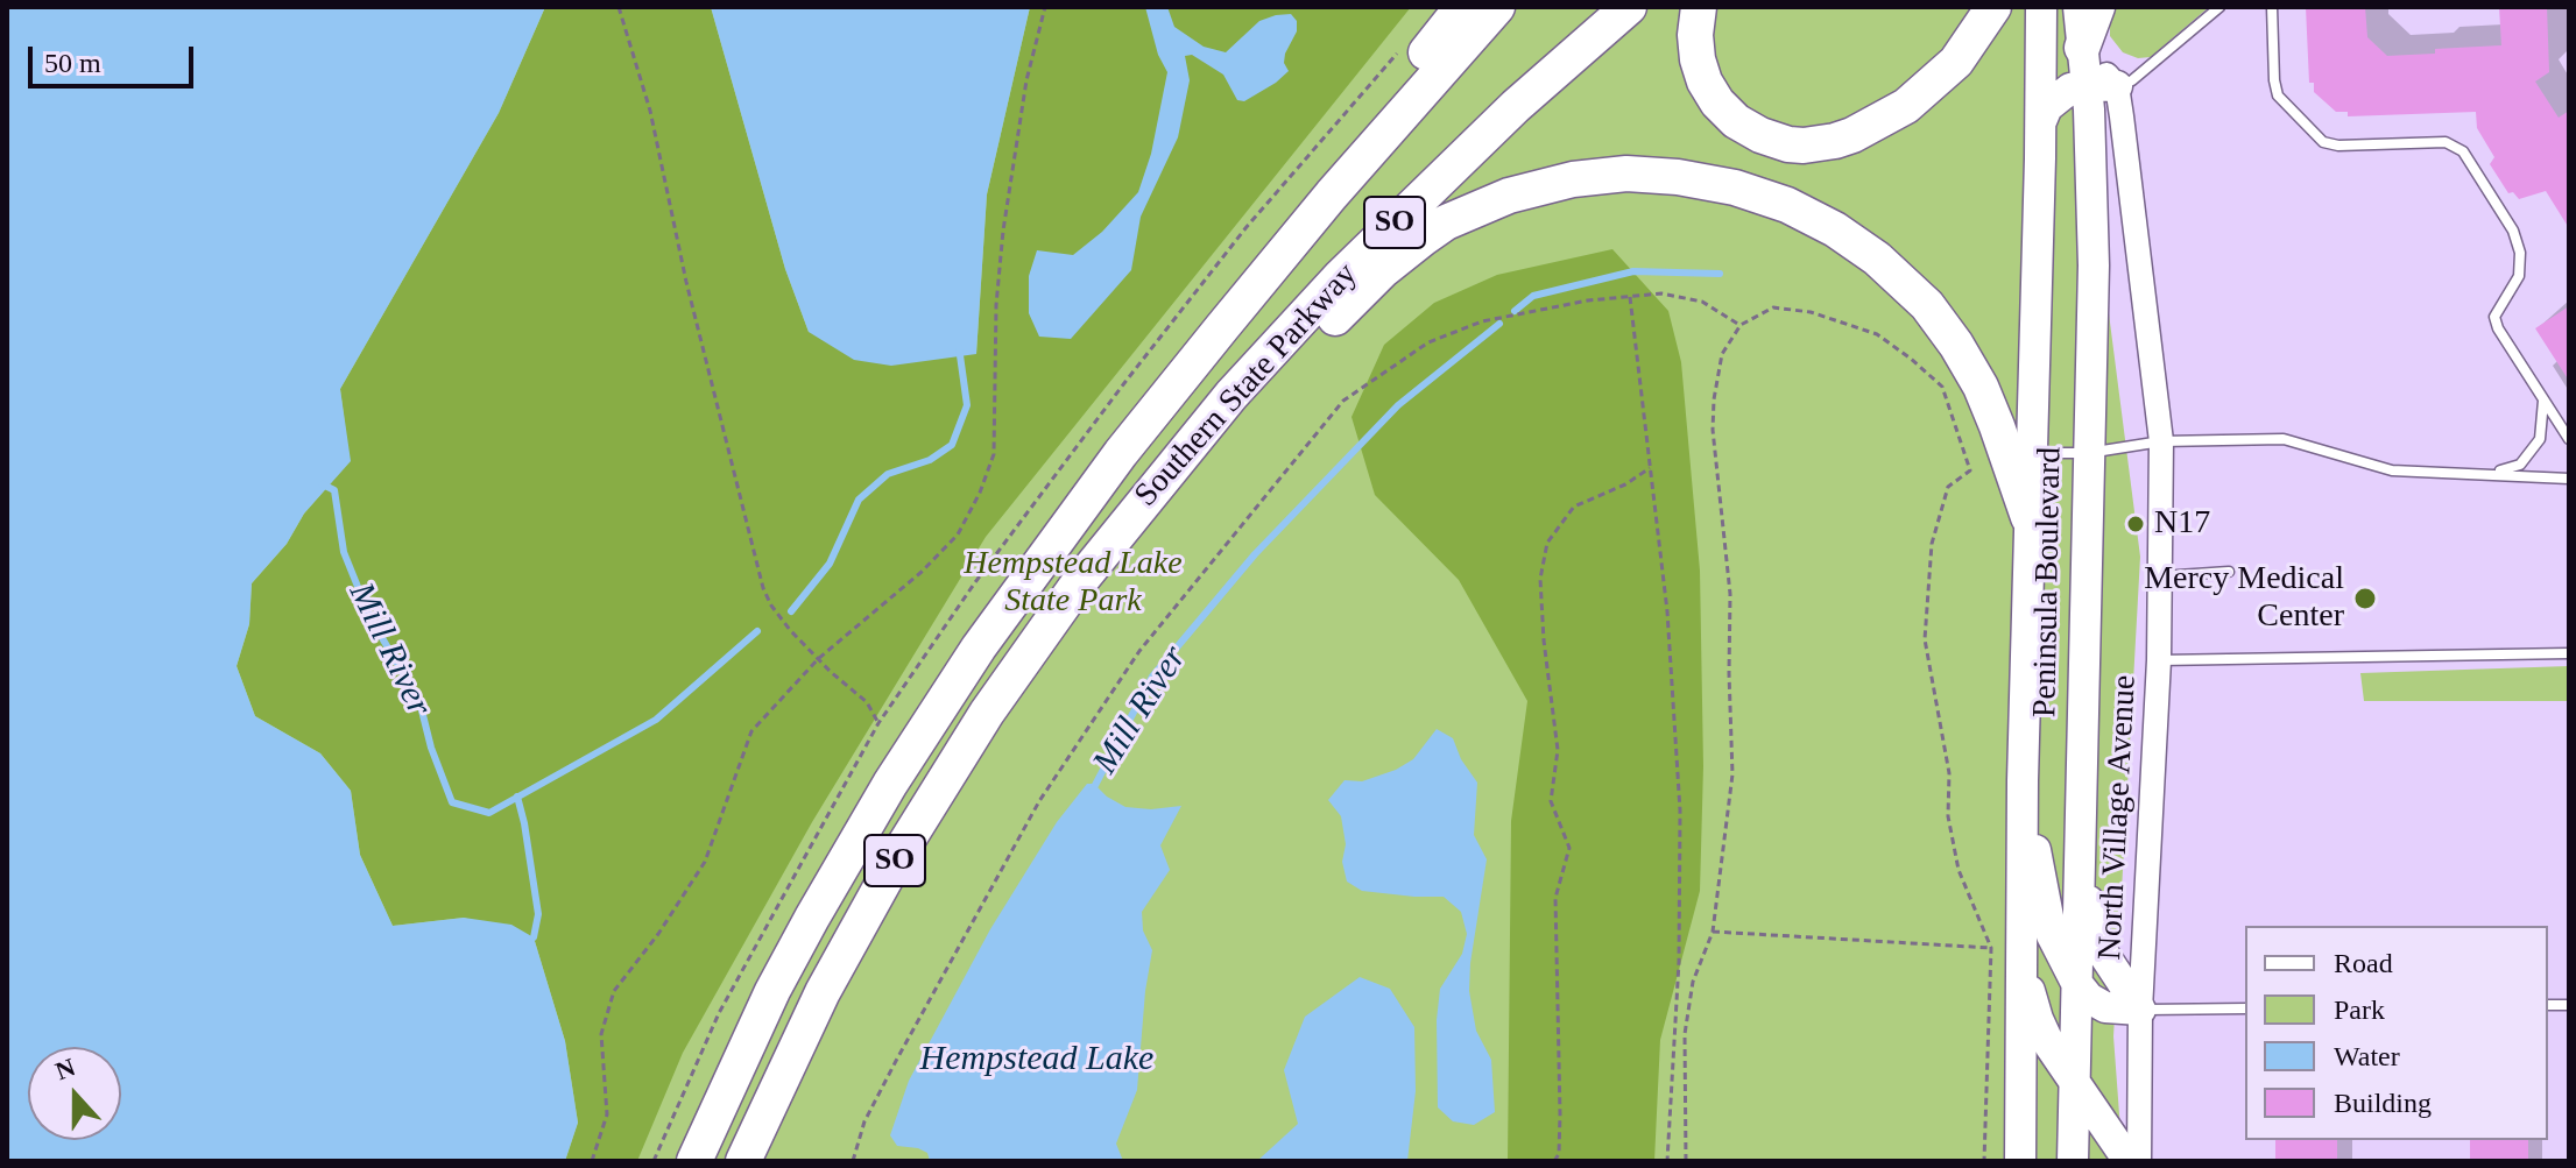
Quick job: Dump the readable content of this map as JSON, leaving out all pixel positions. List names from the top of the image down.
{
  "streets": {
    "highway": ["SO", "Southern State Parkway"],
    "main road": ["Peninsula Boulevard"],
    "street": ["North Village Avenue"]
  },
  "water": ["Mill River", "Hempstead Lake"],
  "parks": ["Hempstead Lake State Park"],
  "places": ["N17", "Mercy Medical Center"],
  "legend": [
    "Road",
    "Park",
    "Water",
    "Building"
  ],
  "scale_bar": "50 m",
  "north": "top"
}
